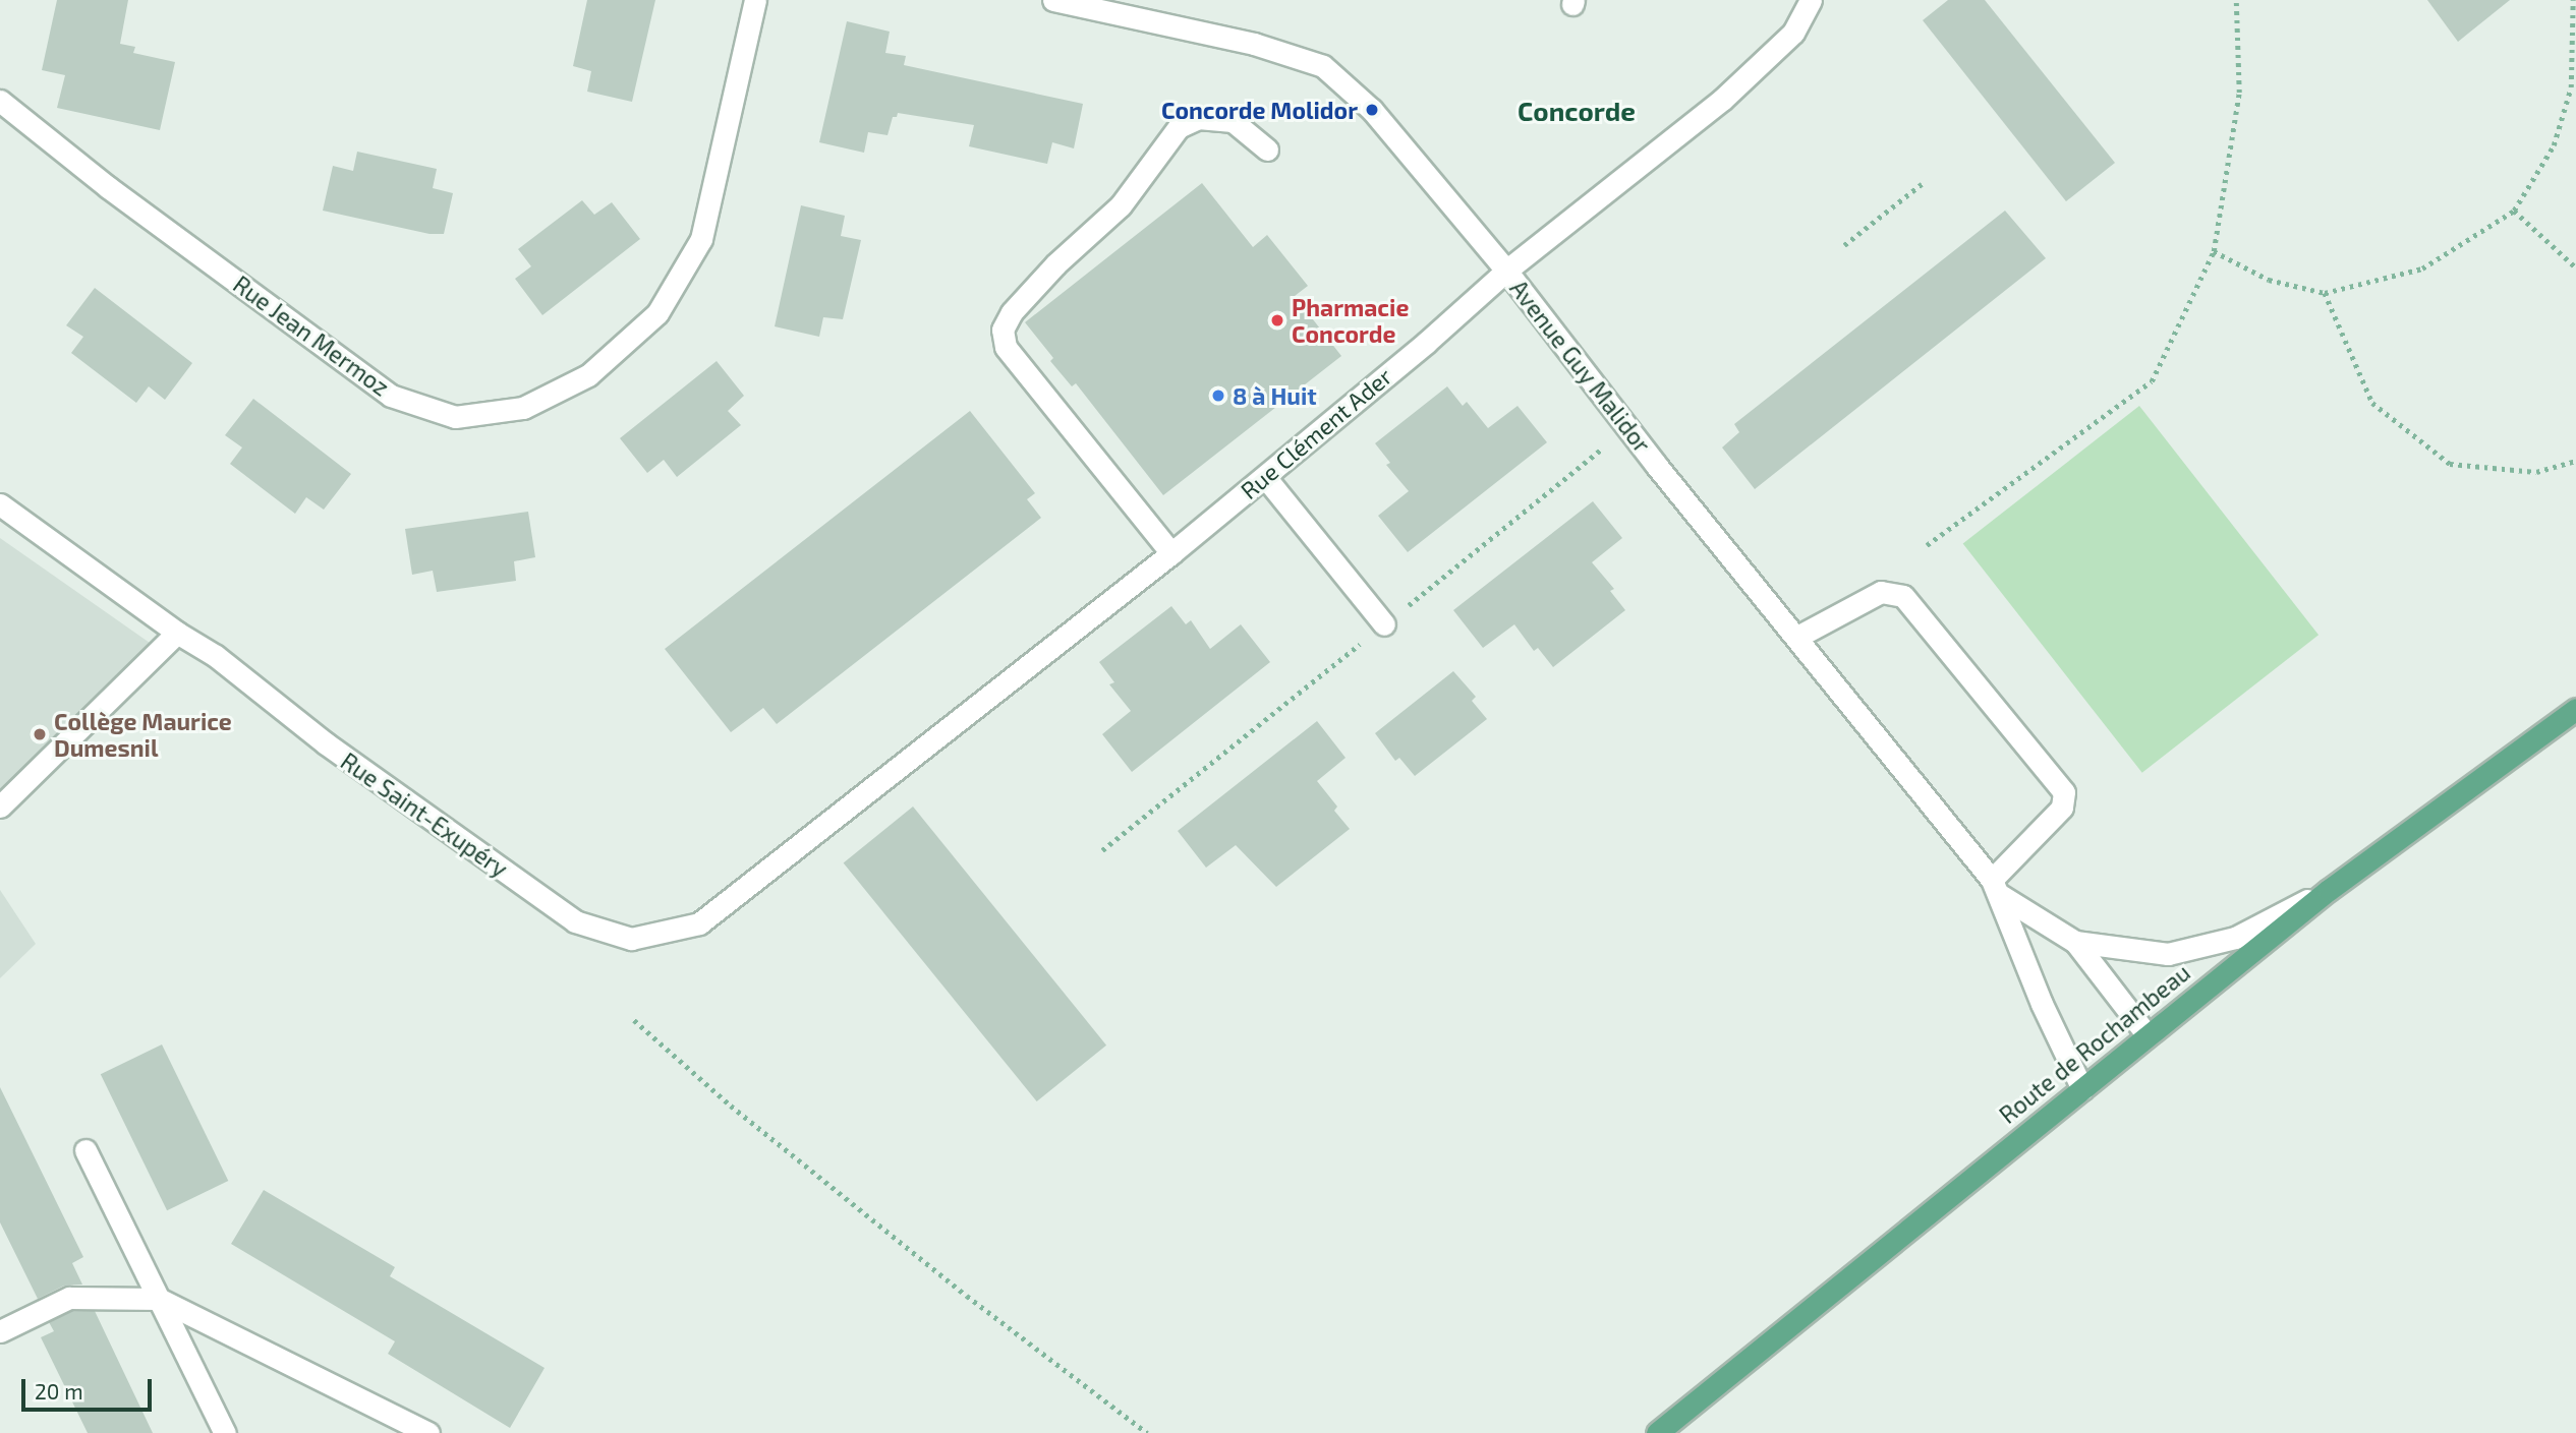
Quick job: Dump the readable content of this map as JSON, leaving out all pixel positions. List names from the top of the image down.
{
  "streets": {
    "main road": ["Route de Rochambeau"],
    "street": [
      "Rue Jean Mermoz",
      "Avenue Guy Malidor",
      "Rue Clément Ader",
      "Rue Saint-Exupéry"
    ]
  },
  "crossings": [
    ["Avenue Guy Malidor", "Rue Clément Ader"],
    ["Avenue Guy Malidor", "Route de Rochambeau"],
    ["Rue Clément Ader", "Rue Saint-Exupéry"]
  ],
  "districts": ["Concorde"],
  "places": [
    "Concorde Molidor",
    "Pharmacie Concorde",
    "8 à Huit",
    "Collège Maurice Dumesnil"
  ],
  "scale_bar": "20 m"
}
